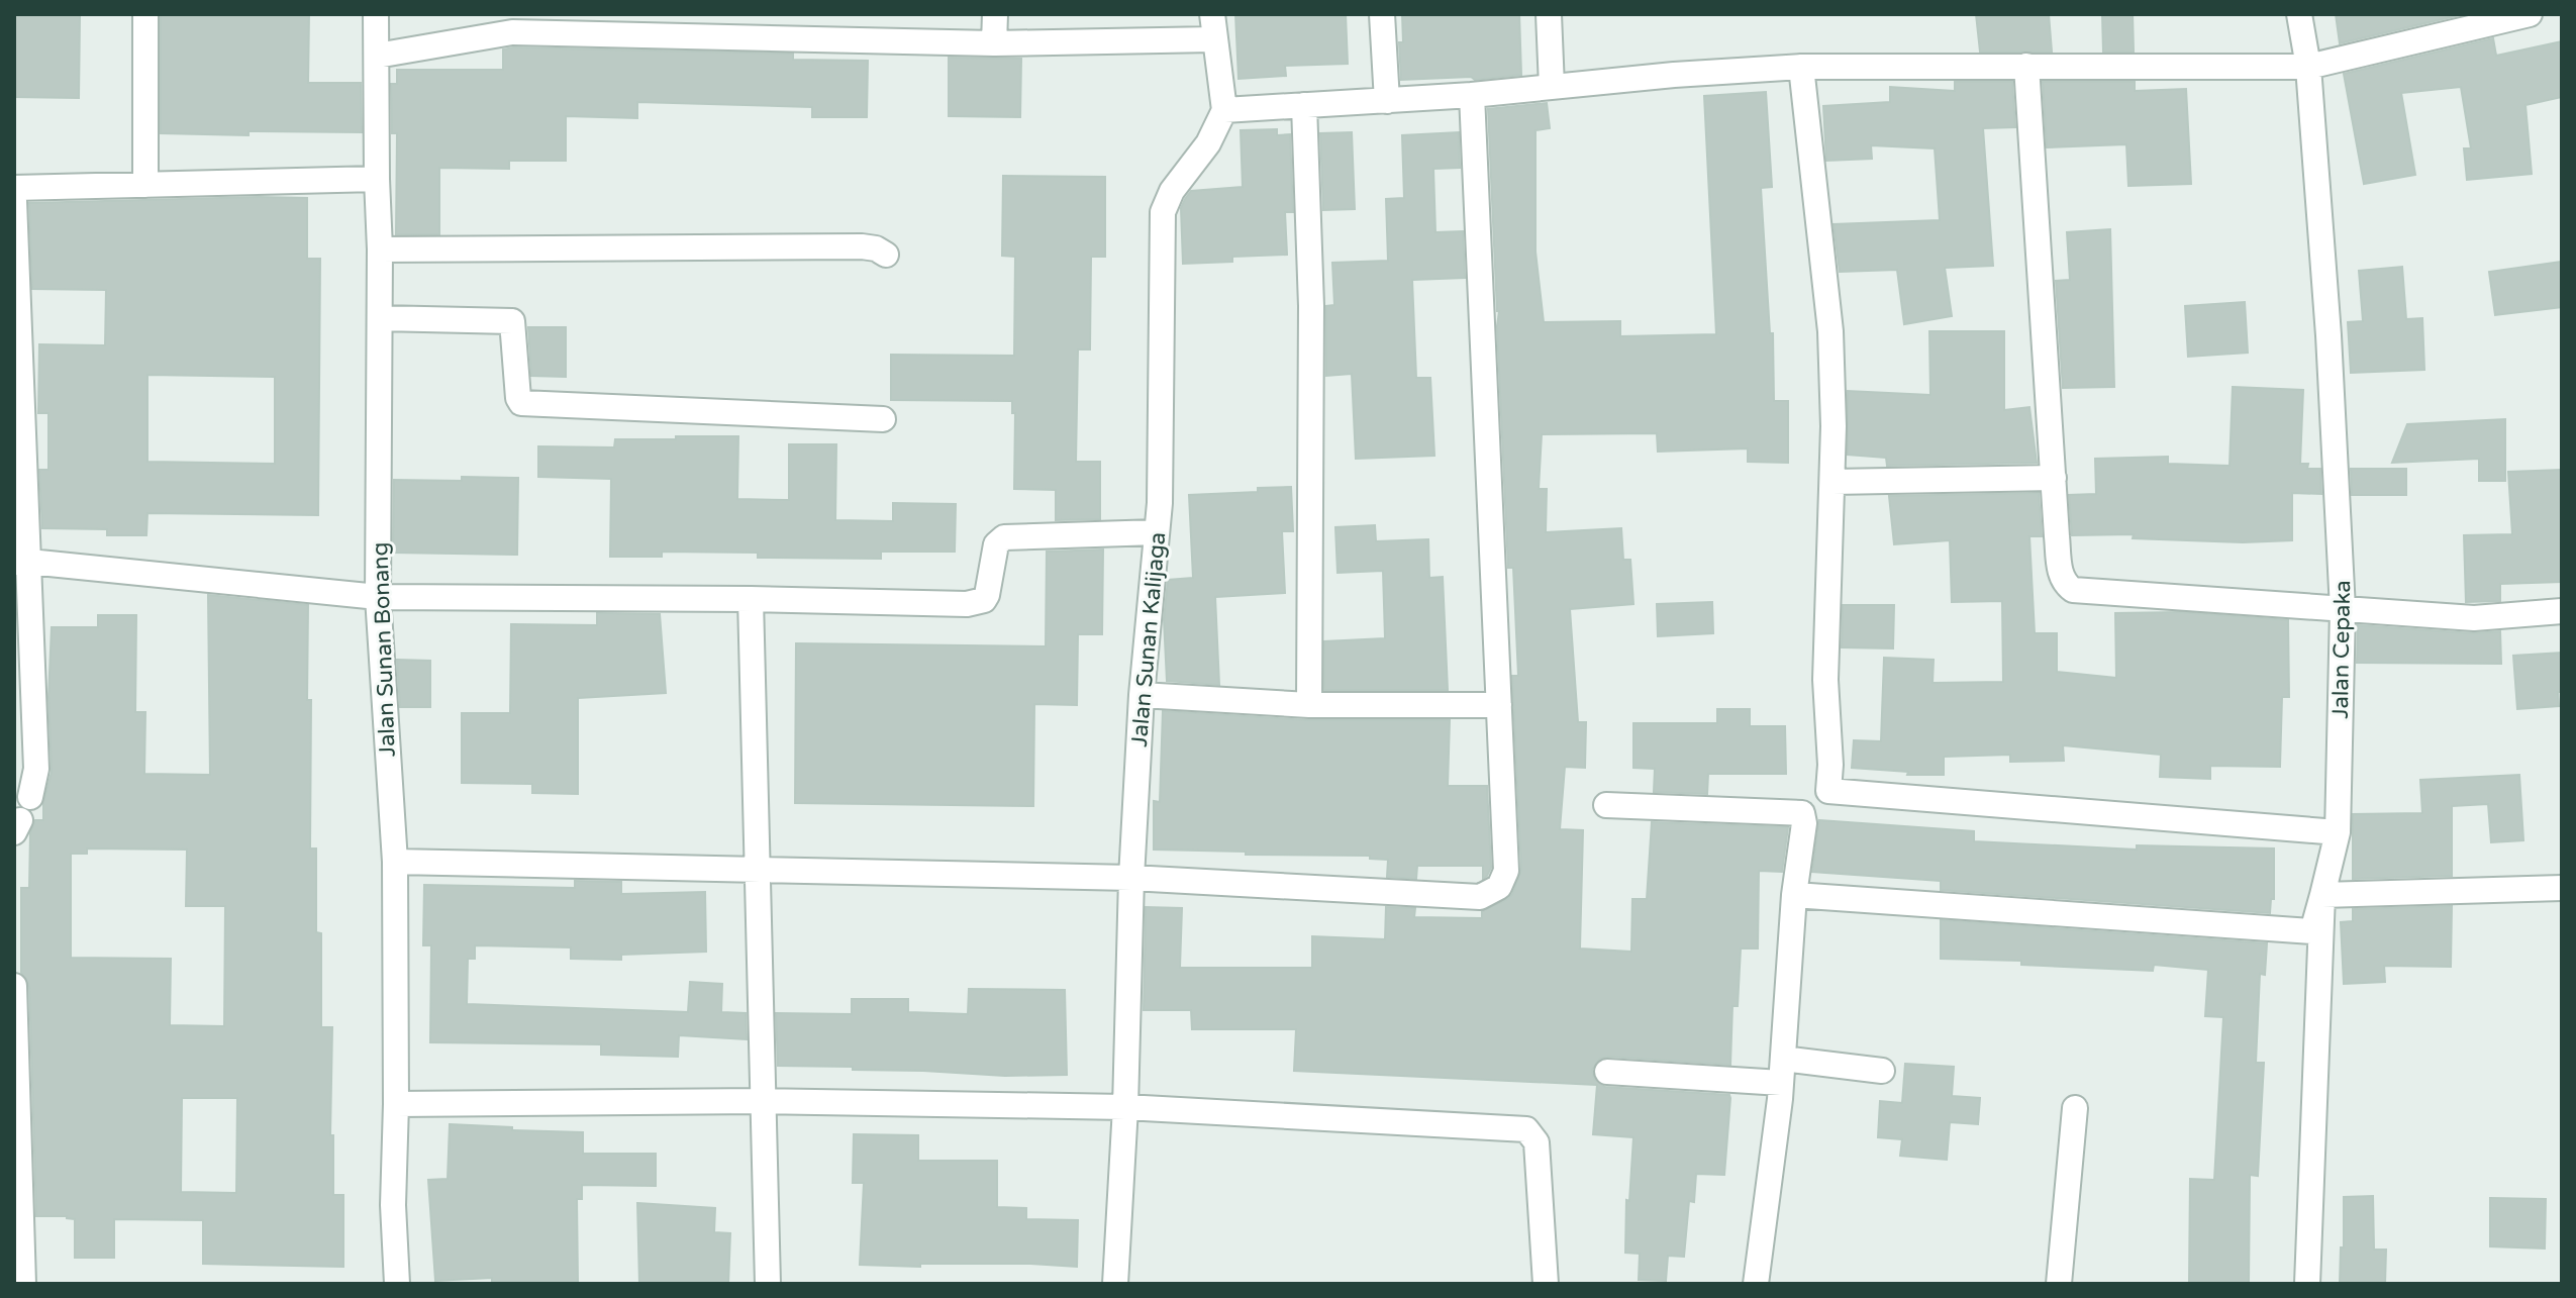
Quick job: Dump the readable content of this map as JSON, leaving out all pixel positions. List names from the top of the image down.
{
  "streets": {
    "street": ["Jalan Sunan Kalijaga", "Jalan Sunan Bonang", "Jalan Cepaka"]
  }
}
